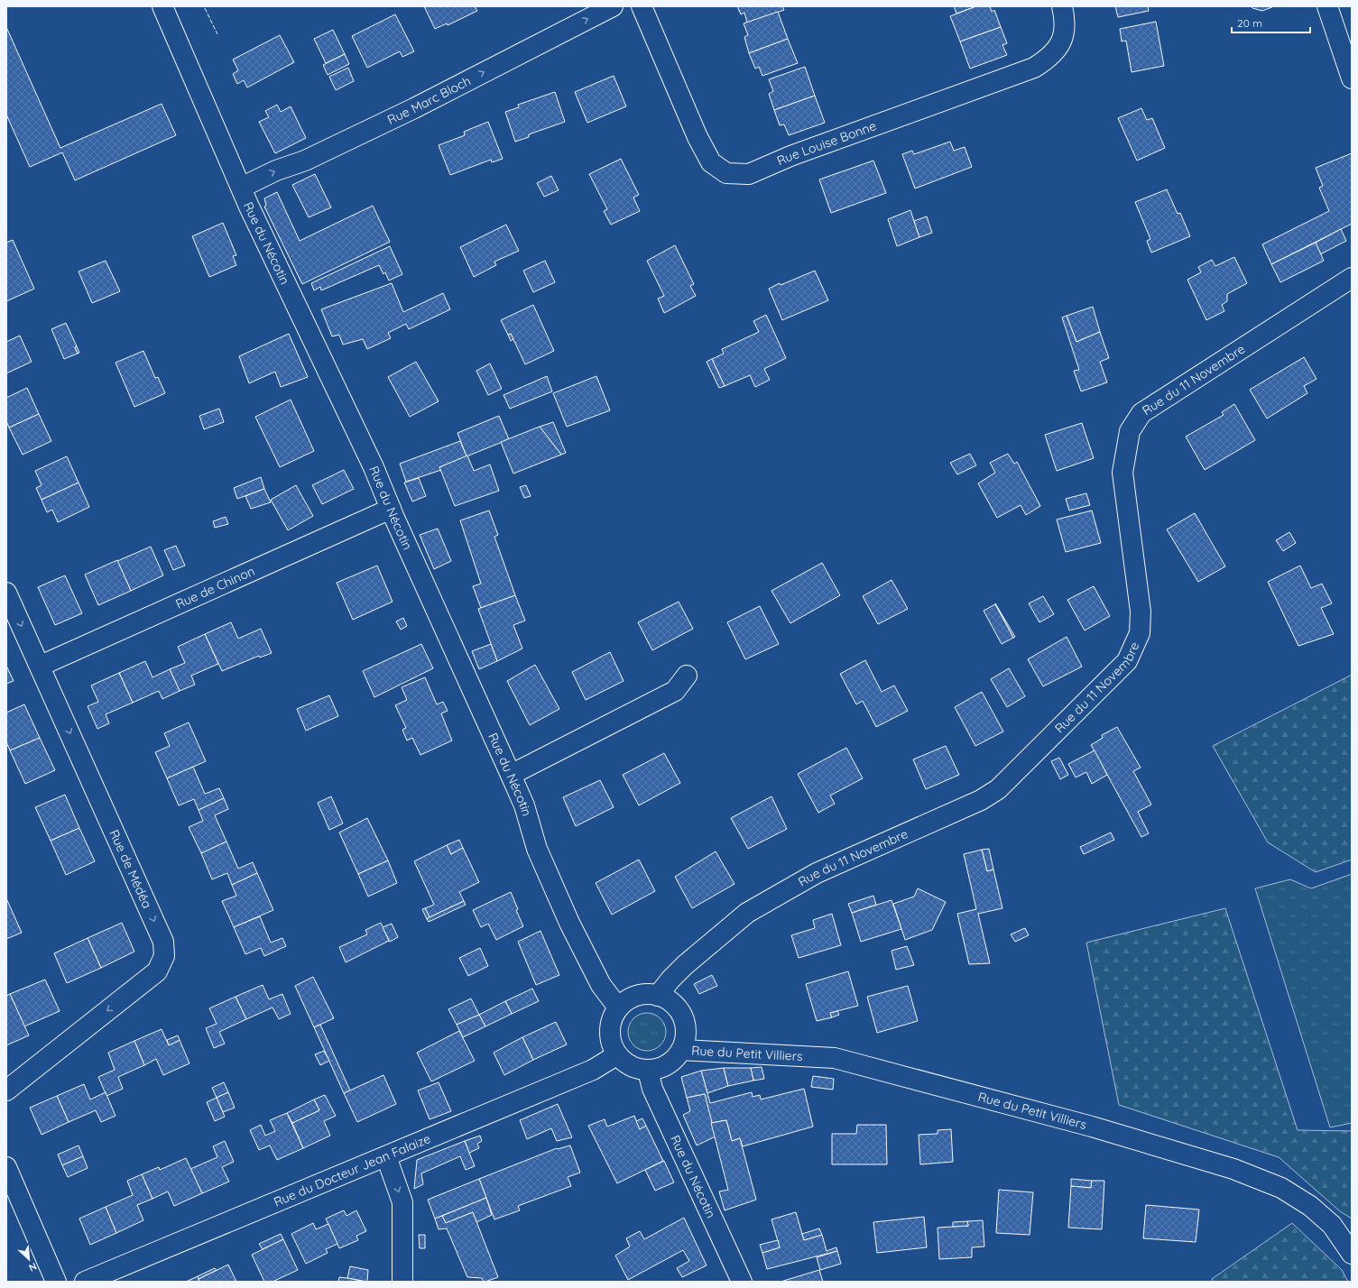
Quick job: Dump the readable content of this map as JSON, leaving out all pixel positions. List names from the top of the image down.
{
  "streets": {
    "street": [
      "Rue Marc Bloch",
      "Rue Louise Bonne",
      "Rue du Nécotin",
      "Rue du 11 Novembre",
      "Rue de Chinon",
      "Rue de Médéa",
      "Rue du Petit Villiers",
      "Rue du Docteur Jean Falaize"
    ]
  },
  "crossings": [
    ["Rue Marc Bloch", "Rue du Nécotin"],
    ["Rue du Nécotin", "Rue du 11 Novembre"],
    ["Rue du Nécotin", "Rue de Chinon"],
    ["Rue du Nécotin", "Rue du Petit Villiers"],
    ["Rue du Nécotin", "Rue du Docteur Jean Falaize"],
    ["Rue du 11 Novembre", "Rue du Petit Villiers"],
    ["Rue du 11 Novembre", "Rue du Docteur Jean Falaize"],
    ["Rue de Chinon", "Rue de Médéa"],
    ["Rue du Petit Villiers", "Rue du Docteur Jean Falaize"]
  ],
  "one_way": ["Rue Marc Bloch", "Rue de Médéa"],
  "scale_bar": "20 m",
  "north": "bottom right"
}
